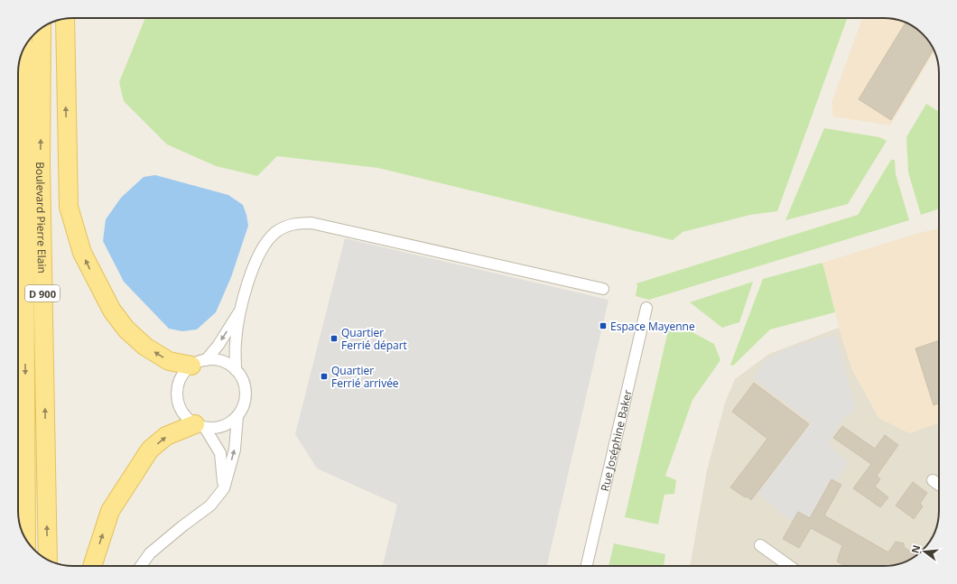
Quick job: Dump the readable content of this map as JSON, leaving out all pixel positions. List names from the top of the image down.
{
  "streets": {
    "main road": ["Boulevard Pierre Elain", "D 900"],
    "street": ["Rue Joséphine Baker"]
  },
  "places": {
    "transit": ["Espace Mayenne", "Quartier Ferrié départ", "Quartier Ferrié arrivée"]
  },
  "north": "left"
}
